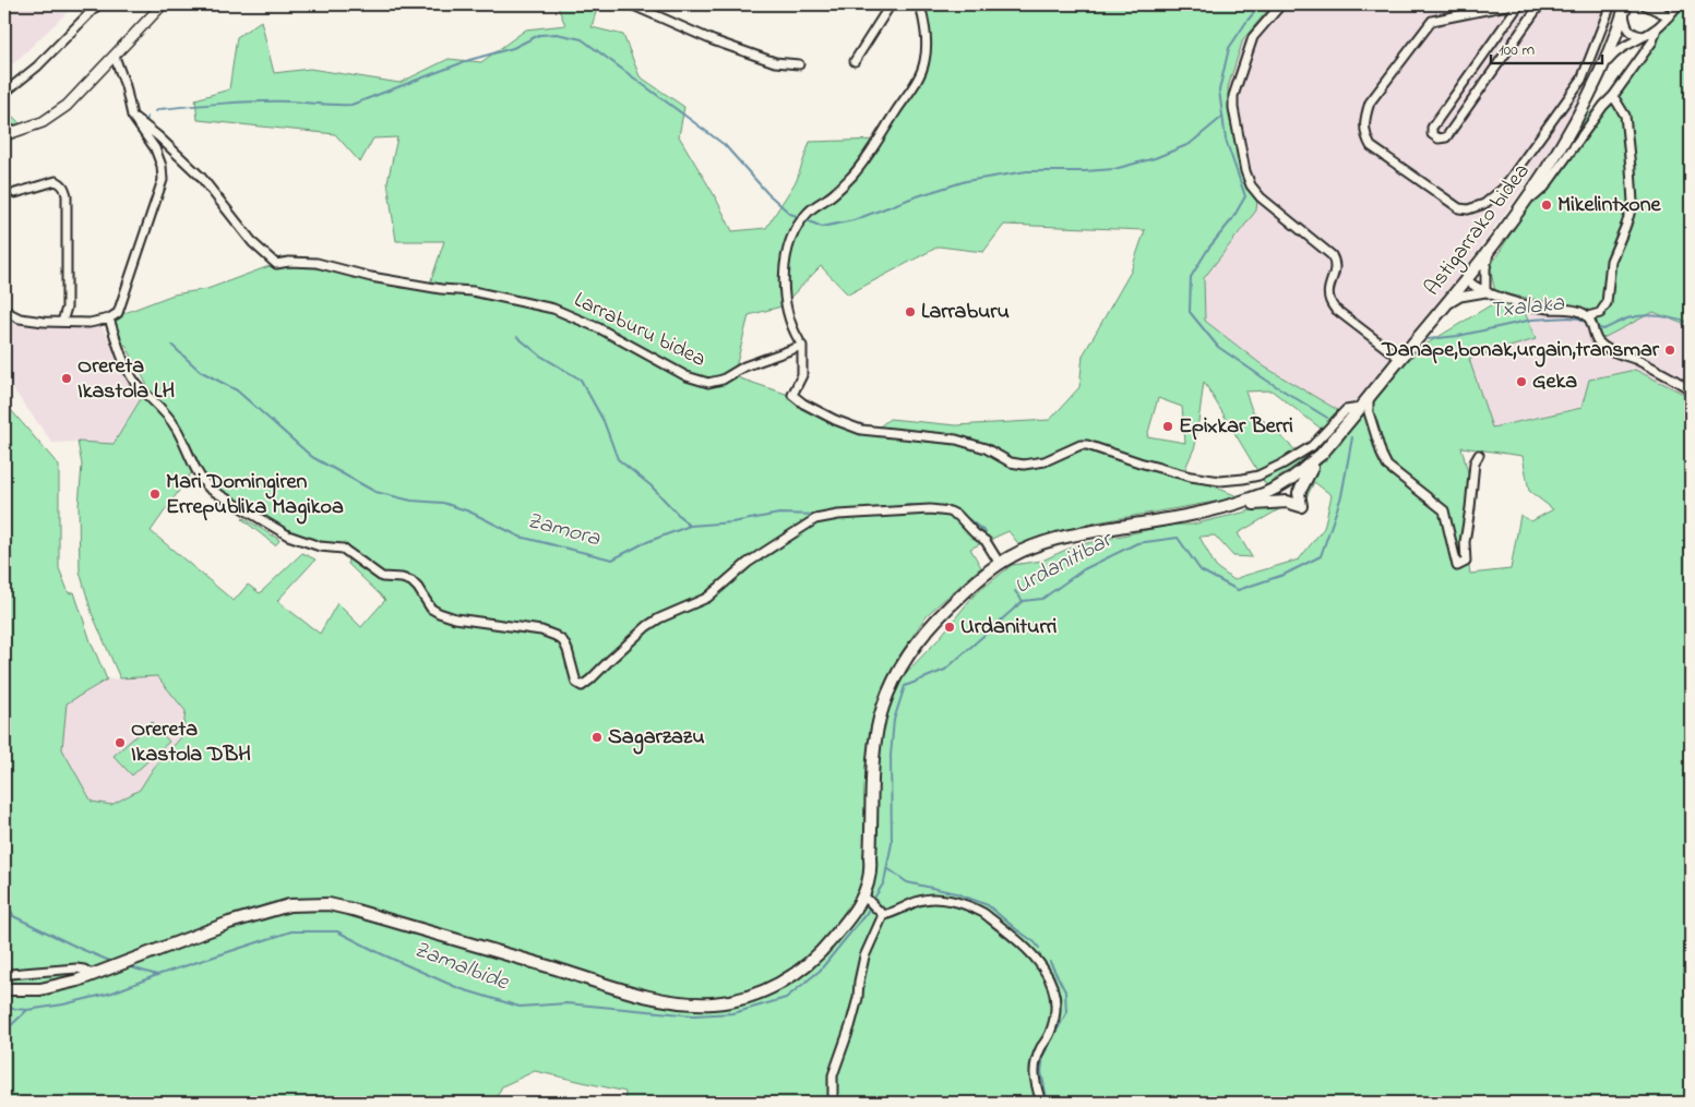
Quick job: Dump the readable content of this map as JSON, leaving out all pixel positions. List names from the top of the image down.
{
  "streets": {
    "main road": ["Astigarrako bidea"],
    "street": ["Larraburu bidea"]
  },
  "crossings": [
    ["Astigarrako bidea", "Larraburu bidea"]
  ],
  "water": [
    "Txalaka",
    "Zamora",
    "Urdanitibar",
    "Zamalbide"
  ],
  "places": [
    "Mikelintxone",
    "Larraburu",
    "Danape,bonak,urgain,transmar",
    "Orereta Ikastola LH",
    "Geka",
    "Epixkar Berri",
    "Mari Domingiren Errepublika Magikoa",
    "Urdaniturri",
    "Sagarzazu",
    "Orereta Ikastola DBH"
  ],
  "scale_bar": "100 m"
}
